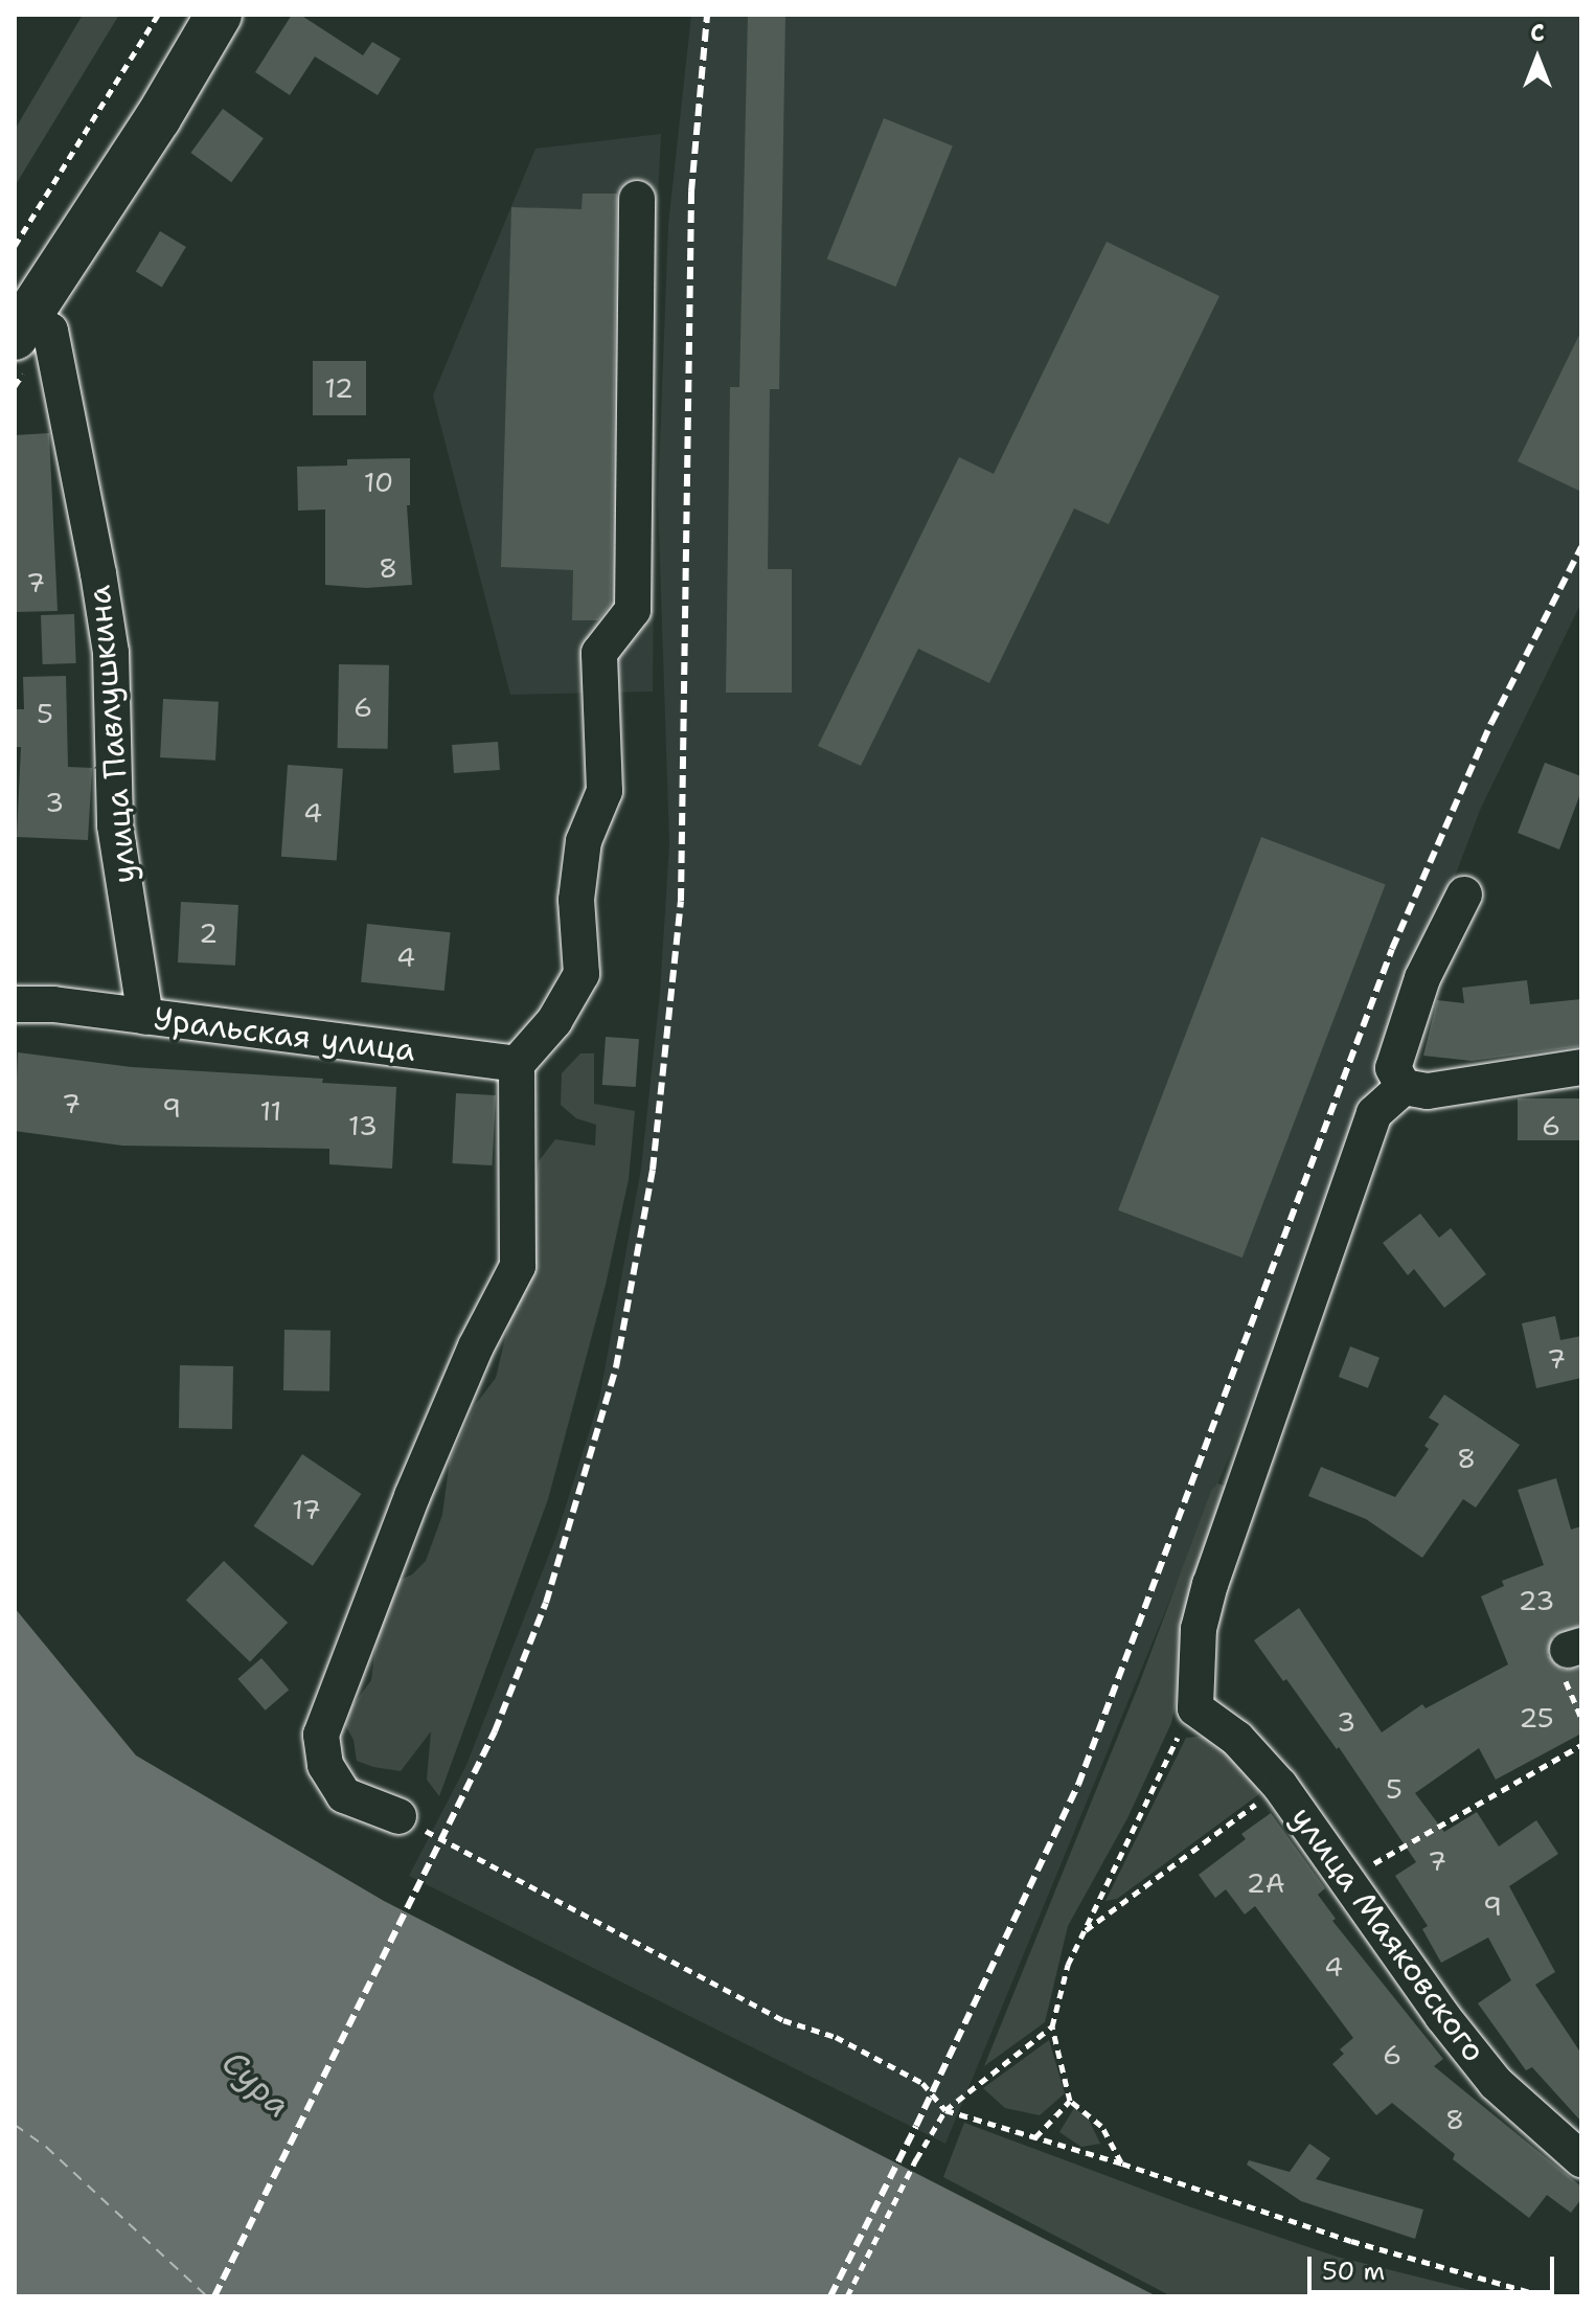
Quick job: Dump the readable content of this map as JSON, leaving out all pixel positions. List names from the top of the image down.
{
  "streets": {
    "street": ["улица Павлушкина", "Уральская улица", "улица Маяковского"]
  },
  "crossings": [
    ["улица Павлушкина", "Уральская улица"]
  ],
  "water": ["Сура"],
  "house_numbers": [
    "12",
    "10",
    "8",
    "7",
    "6",
    "5",
    "3",
    "4",
    "2",
    "4",
    "7",
    "9",
    "11",
    "13",
    "6",
    "7",
    "8",
    "17",
    "23",
    "25",
    "3",
    "5",
    "7",
    "2А",
    "9",
    "4",
    "6",
    "8"
  ],
  "scale_bar": "50 m",
  "north": "top"
}
